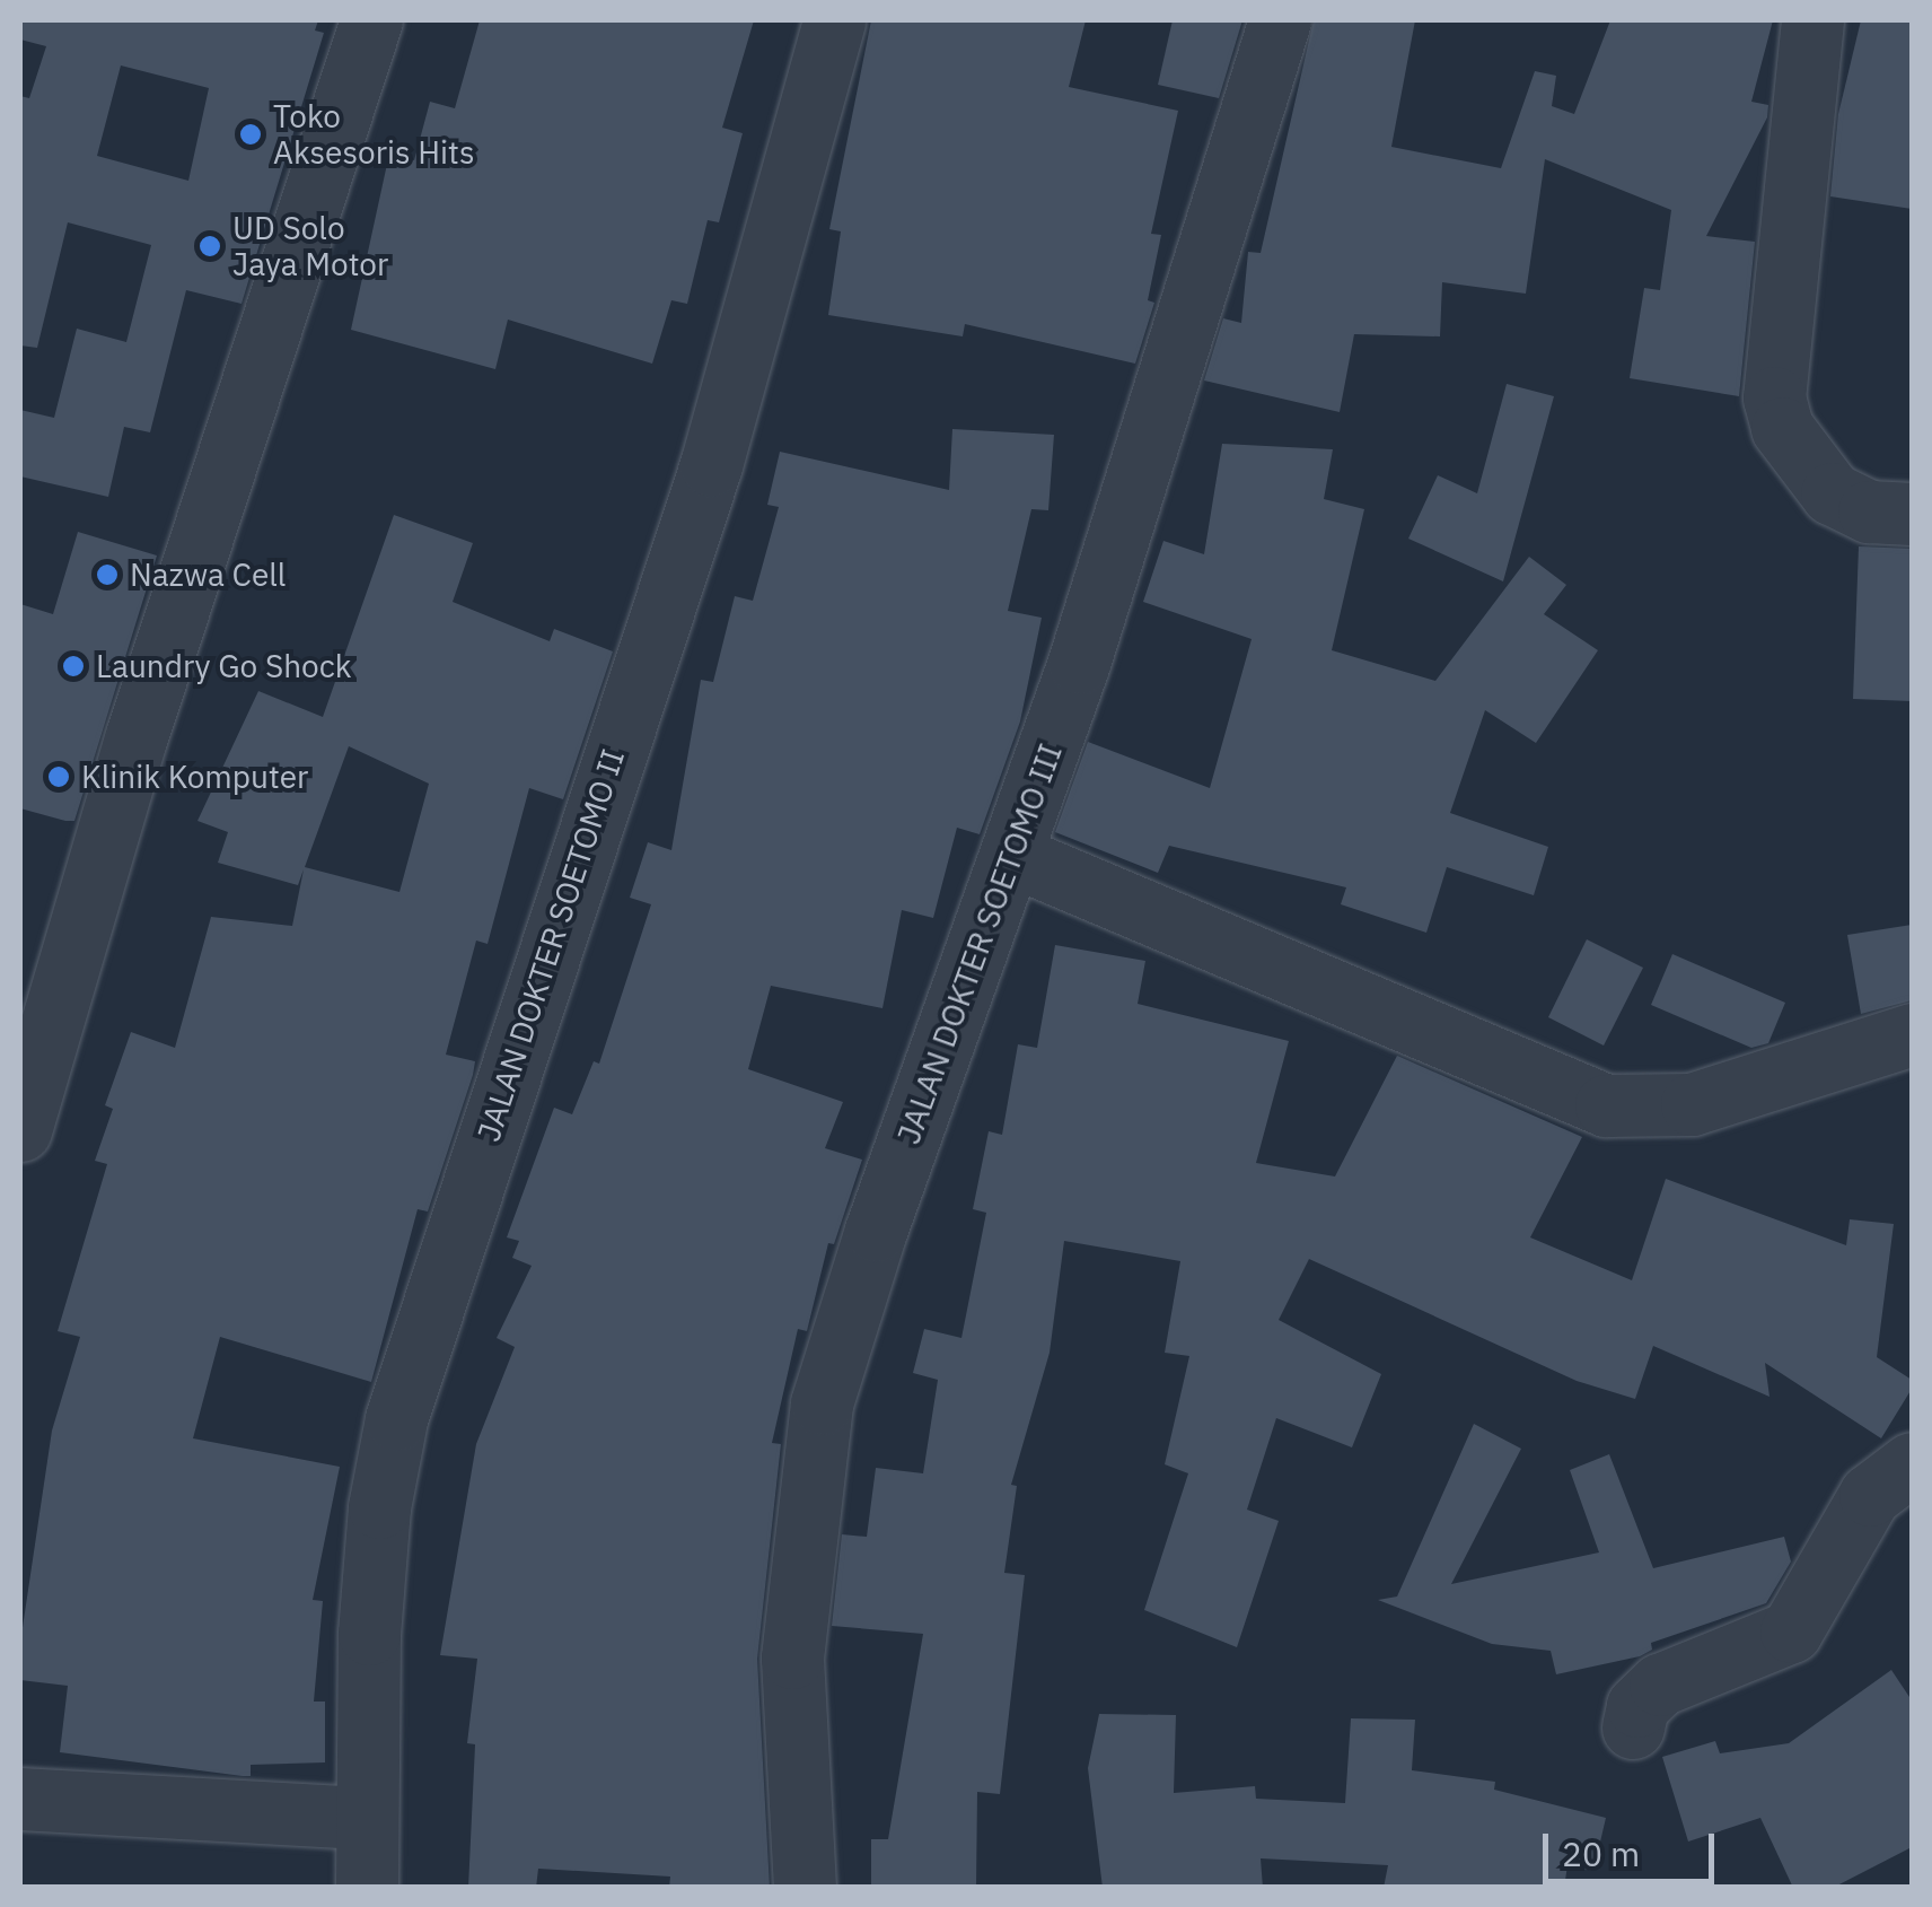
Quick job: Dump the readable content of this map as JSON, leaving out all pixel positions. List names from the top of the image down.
{
  "streets": {
    "street": ["JALAN DOKTER SOETOMO III", "JALAN DOKTER SOETOMO II"]
  },
  "places": [
    "Toko Aksesoris Hits",
    "UD Solo Jaya Motor",
    "Nazwa Cell",
    "Laundry Go Shock",
    "Klinik Komputer"
  ],
  "scale_bar": "20 m"
}
